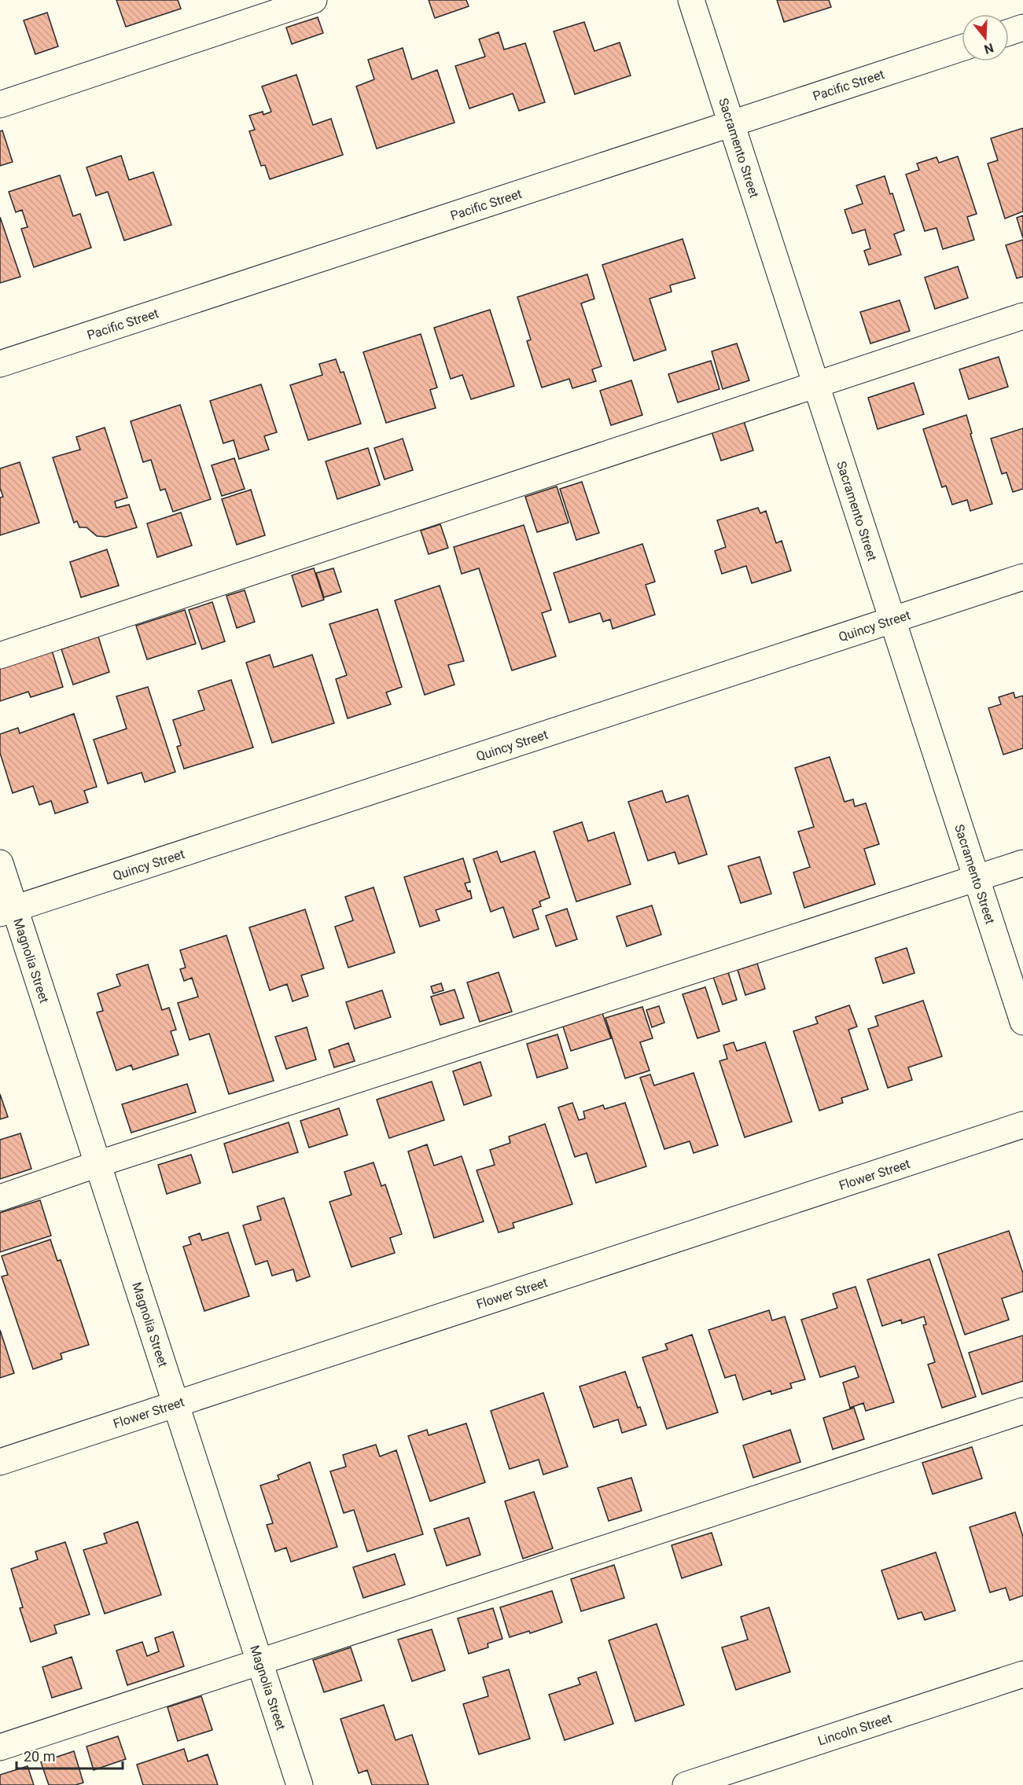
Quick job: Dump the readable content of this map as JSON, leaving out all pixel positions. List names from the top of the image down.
{
  "streets": {
    "street": [
      "Pacific Street",
      "Sacramento Street",
      "Quincy Street",
      "Magnolia Street",
      "Flower Street",
      "Lincoln Street"
    ]
  },
  "crossings": [
    ["Pacific Street", "Sacramento Street"],
    ["Sacramento Street", "Quincy Street"],
    ["Quincy Street", "Magnolia Street"],
    ["Magnolia Street", "Flower Street"]
  ],
  "scale_bar": "20 m",
  "north": "bottom"
}
